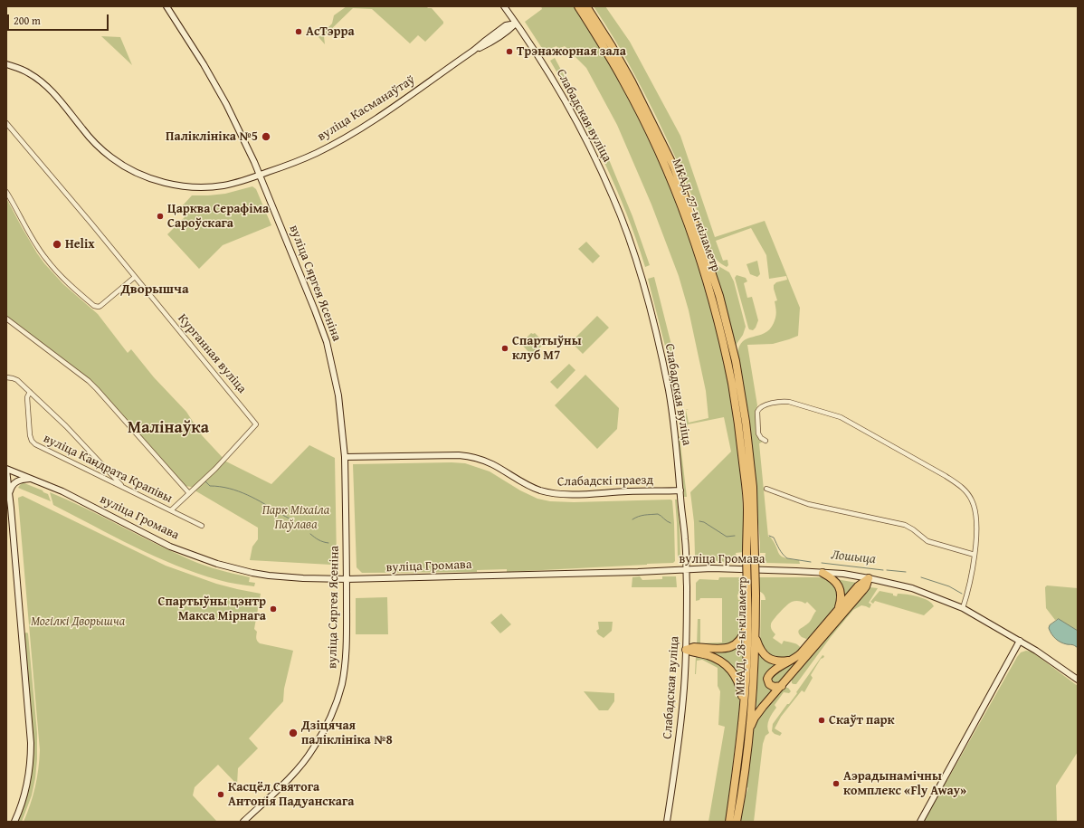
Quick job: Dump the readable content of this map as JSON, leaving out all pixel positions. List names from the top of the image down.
{
  "streets": {
    "highway": ["МКАД, 27-ы кіламетр", "МКАД, 28-ы кіламетр"],
    "main road": [
      "вуліца Касманаўтаў",
      "Слабадская вуліца",
      "вуліца Сяргея Ясеніна",
      "Слабадскі праезд",
      "вуліца Громава"
    ],
    "street": ["Курганная вуліца", "вуліца Кандрата Крапівы"]
  },
  "crossings": [
    ["вуліца Касманаўтаў", "Слабадская вуліца"],
    ["вуліца Касманаўтаў", "вуліца Сяргея Ясеніна"],
    ["Слабадская вуліца", "Слабадскі праезд"],
    ["Слабадская вуліца", "вуліца Громава"],
    ["МКАД, 27-ы кіламетр", "МКАД, 28-ы кіламетр"],
    ["вуліца Сяргея Ясеніна", "Слабадскі праезд"],
    ["вуліца Сяргея Ясеніна", "вуліца Громава"],
    ["Курганная вуліца", "вуліца Кандрата Крапівы"]
  ],
  "districts": ["Дворышча", "Малінаўка"],
  "water": ["Лошыца"],
  "parks": ["Парк Міхаіла Паўлава", "Могілкі Дворышча"],
  "places": [
    "АсТэрра",
    "Трэнажорная зала",
    "Паліклініка №5",
    "Царква Серафіма Сароўскага",
    "Helix",
    "Спартыўны клуб М7",
    "Спартыўны цэнтр Макса Мірнага",
    "Скаўт парк",
    "Дзіцячая паліклініка №8",
    "Аэрадынамічны комплекс «Fly Away»",
    "Касцёл Святога Антонія Падуанскага"
  ],
  "scale_bar": "200 m"
}
